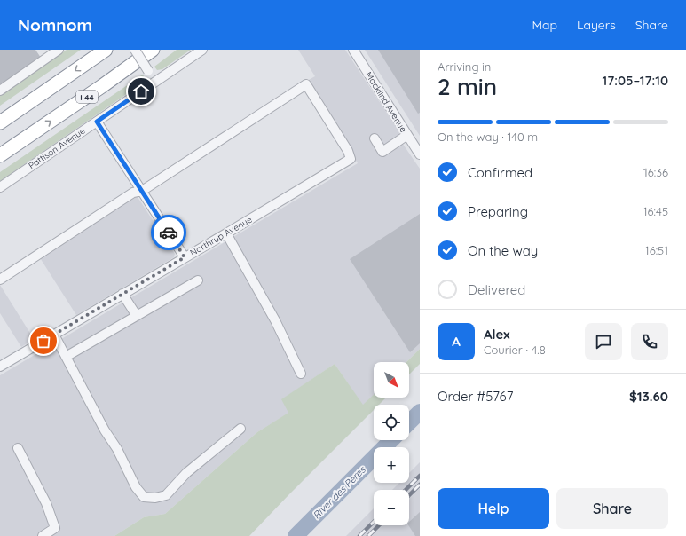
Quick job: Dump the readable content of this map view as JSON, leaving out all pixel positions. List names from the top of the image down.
{
  "streets": {
    "highway": ["I 44"],
    "street": ["Macklind Avenue", "Pattison Avenue", "Northrup Avenue"]
  },
  "water": ["River des Peres"],
  "north": "bottom right",
  "page": {
    "header": "Nomnom",
    "nav": ["Map", "Layers", "Share"],
    "heading": ["2 min", "Arriving in", "17:05–17:10"],
    "panel": [
      "Alex",
      "Courier · 4.8",
      "Order #5767",
      "$13.60"
    ],
    "bar": "On the way · 140 m",
    "list": [
      ["Confirmed", "16:36"],
      ["Preparing", "16:45"],
      ["On the way", "16:51"],
      "Delivered"
    ],
    "round": "A",
    "map_buttons": ["+", "−"],
    "buttons": ["Help", "Share"]
  }
}
